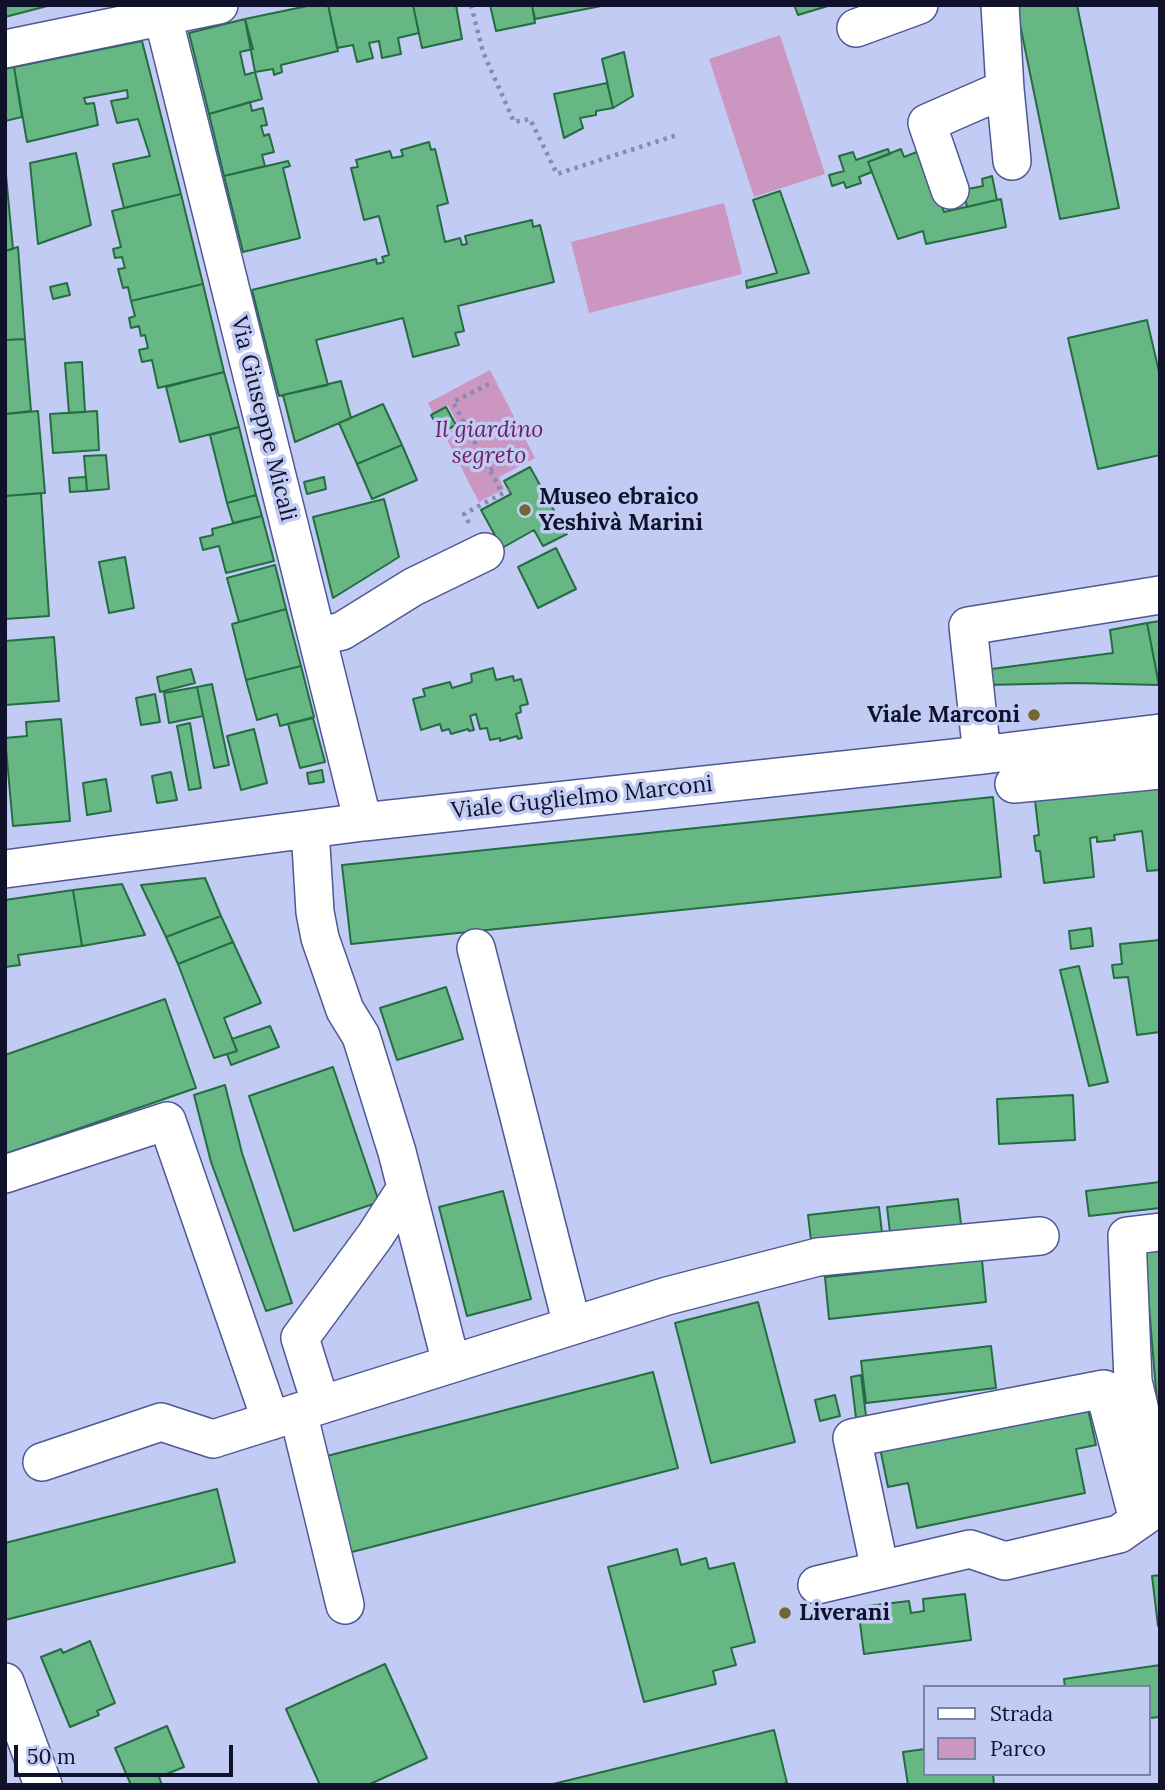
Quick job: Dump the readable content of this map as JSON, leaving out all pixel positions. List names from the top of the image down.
{
  "streets": {
    "street": ["Via Giuseppe Micali", "Viale Guglielmo Marconi"]
  },
  "crossings": [
    ["Via Giuseppe Micali", "Viale Guglielmo Marconi"]
  ],
  "parks": ["Il giardino segreto"],
  "places": ["Museo ebraico Yeshivà Marini", "Viale Marconi", "Liverani"],
  "legend": ["Strada", "Parco"],
  "scale_bar": "50 m"
}
